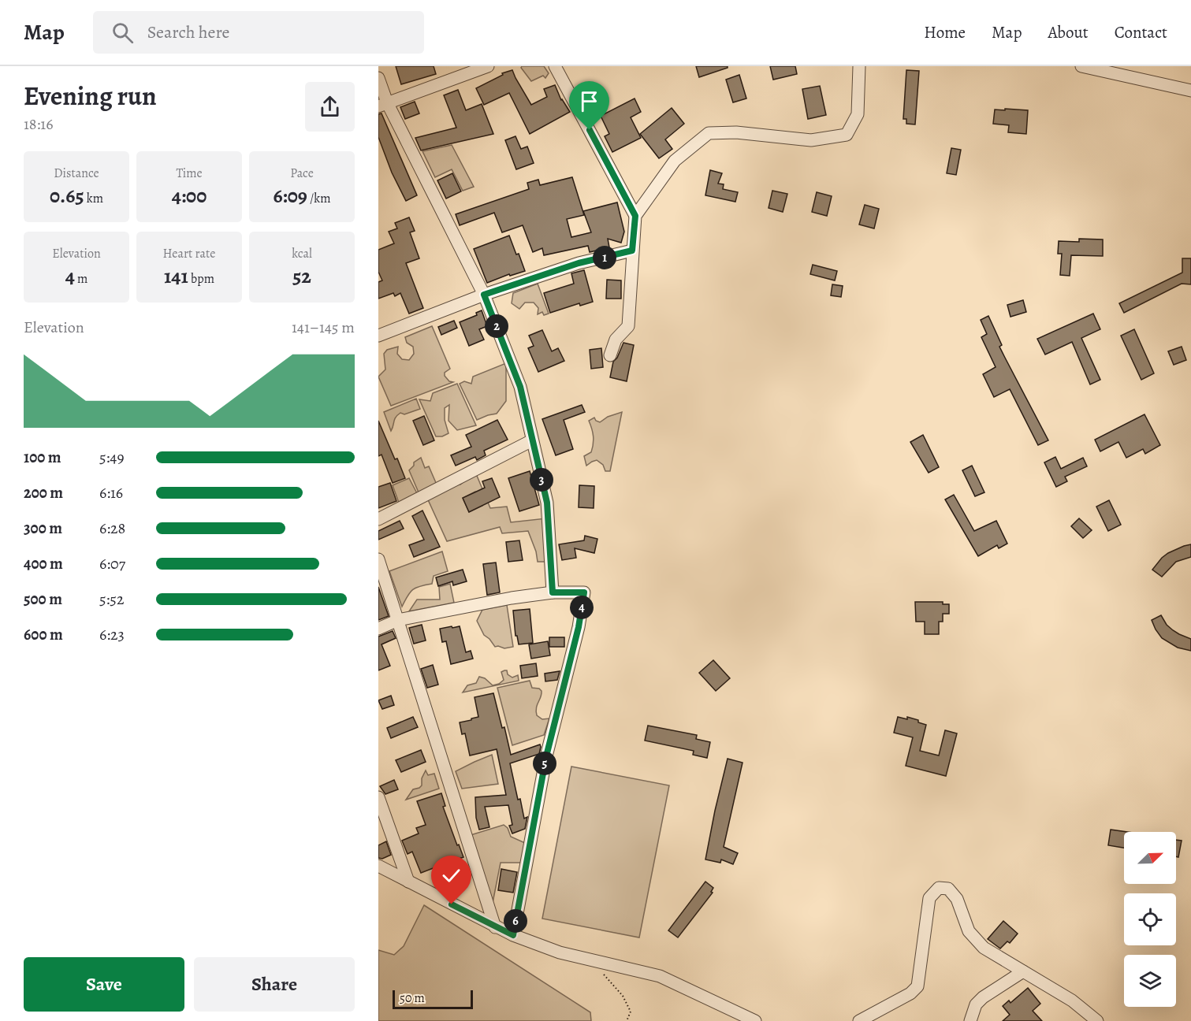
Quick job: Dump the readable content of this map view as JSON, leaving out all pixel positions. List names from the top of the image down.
{
  "scale_bar": "50 m",
  "north": "top right",
  "page": {
    "header": "Map",
    "search": "Search here",
    "nav": [
      "Home",
      "Map",
      "About",
      "Contact"
    ],
    "heading": ["Evening run", "18:16"],
    "stats": [
      ["Distance", "0.65 km"],
      ["Time", "4:00"],
      ["Pace", "6:09 /km"],
      ["Elevation", "4 m"],
      ["Heart rate", "141 bpm"],
      ["kcal", "52"]
    ],
    "pins": [
      "1",
      "2",
      "3",
      "4",
      "5",
      "6"
    ],
    "chart": ["Elevation", "141–145 m"],
    "list": [
      {
        "name": "100 m",
        "note": "5:49"
      },
      {
        "name": "200 m",
        "note": "6:16"
      },
      {
        "name": "300 m",
        "note": "6:28"
      },
      {
        "name": "400 m",
        "note": "6:07"
      },
      {
        "name": "500 m",
        "note": "5:52"
      },
      {
        "name": "600 m",
        "note": "6:23"
      }
    ],
    "buttons": ["Save", "Share"],
    "scale": "50 m"
  }
}
